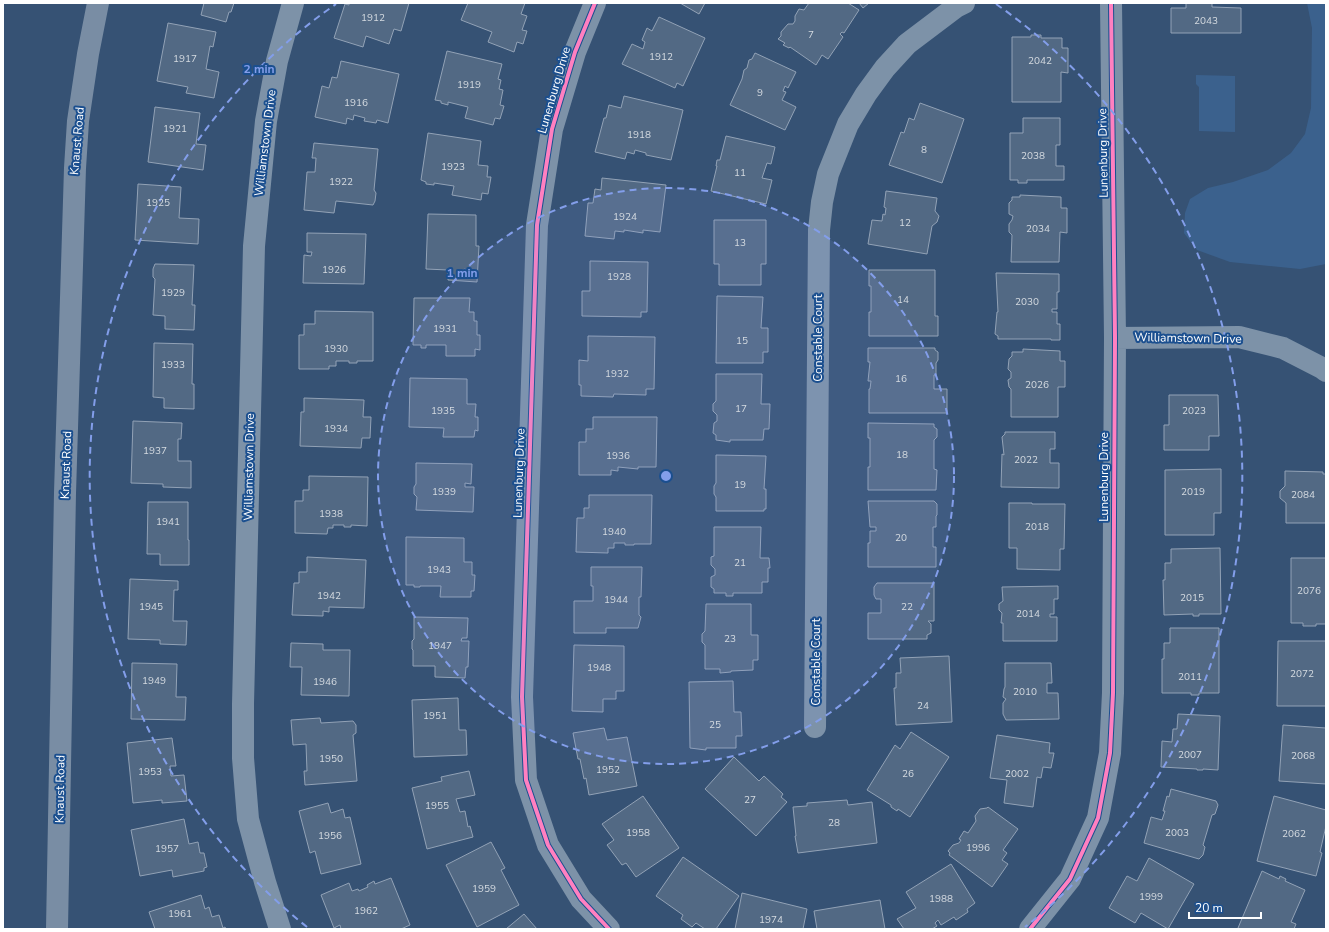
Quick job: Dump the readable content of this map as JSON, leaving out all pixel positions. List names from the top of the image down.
{
  "streets": {
    "main road": ["Knaust Road"],
    "street": ["Lunenburg Drive", "Williamstown Drive", "Constable Court"]
  },
  "crossings": [
    ["Lunenburg Drive", "Williamstown Drive"]
  ],
  "house_numbers": [
    "1912",
    "2043",
    "7",
    "1912",
    "1917",
    "2042",
    "1919",
    "9",
    "1916",
    "1921",
    "1918",
    "8",
    "2038",
    "1923",
    "11",
    "1922",
    "1925",
    "1924",
    "12",
    "2034",
    "13",
    "1926",
    "1928",
    "1929",
    "14",
    "2030",
    "1931",
    "15",
    "1930",
    "1933",
    "1932",
    "16",
    "2026",
    "17",
    "1935",
    "2023",
    "1934",
    "1937",
    "18",
    "1936",
    "2022",
    "19",
    "1939",
    "2019",
    "2084",
    "1938",
    "1941",
    "2018",
    "1940",
    "20",
    "21",
    "1943",
    "2076",
    "1942",
    "2015",
    "1944",
    "1945",
    "22",
    "2014",
    "23",
    "1947",
    "1948",
    "2072",
    "2011",
    "1949",
    "1946",
    "2010",
    "24",
    "1951",
    "25",
    "2007",
    "2068",
    "1950",
    "1952",
    "1953",
    "26",
    "2002",
    "27",
    "1955",
    "28",
    "1958",
    "2003",
    "2062",
    "1956",
    "1996",
    "1957",
    "1959",
    "1999",
    "1988",
    "1962",
    "1961",
    "1974"
  ],
  "scale_bar": "20 m",
  "rings": ["2 min", "1 min"]
}
